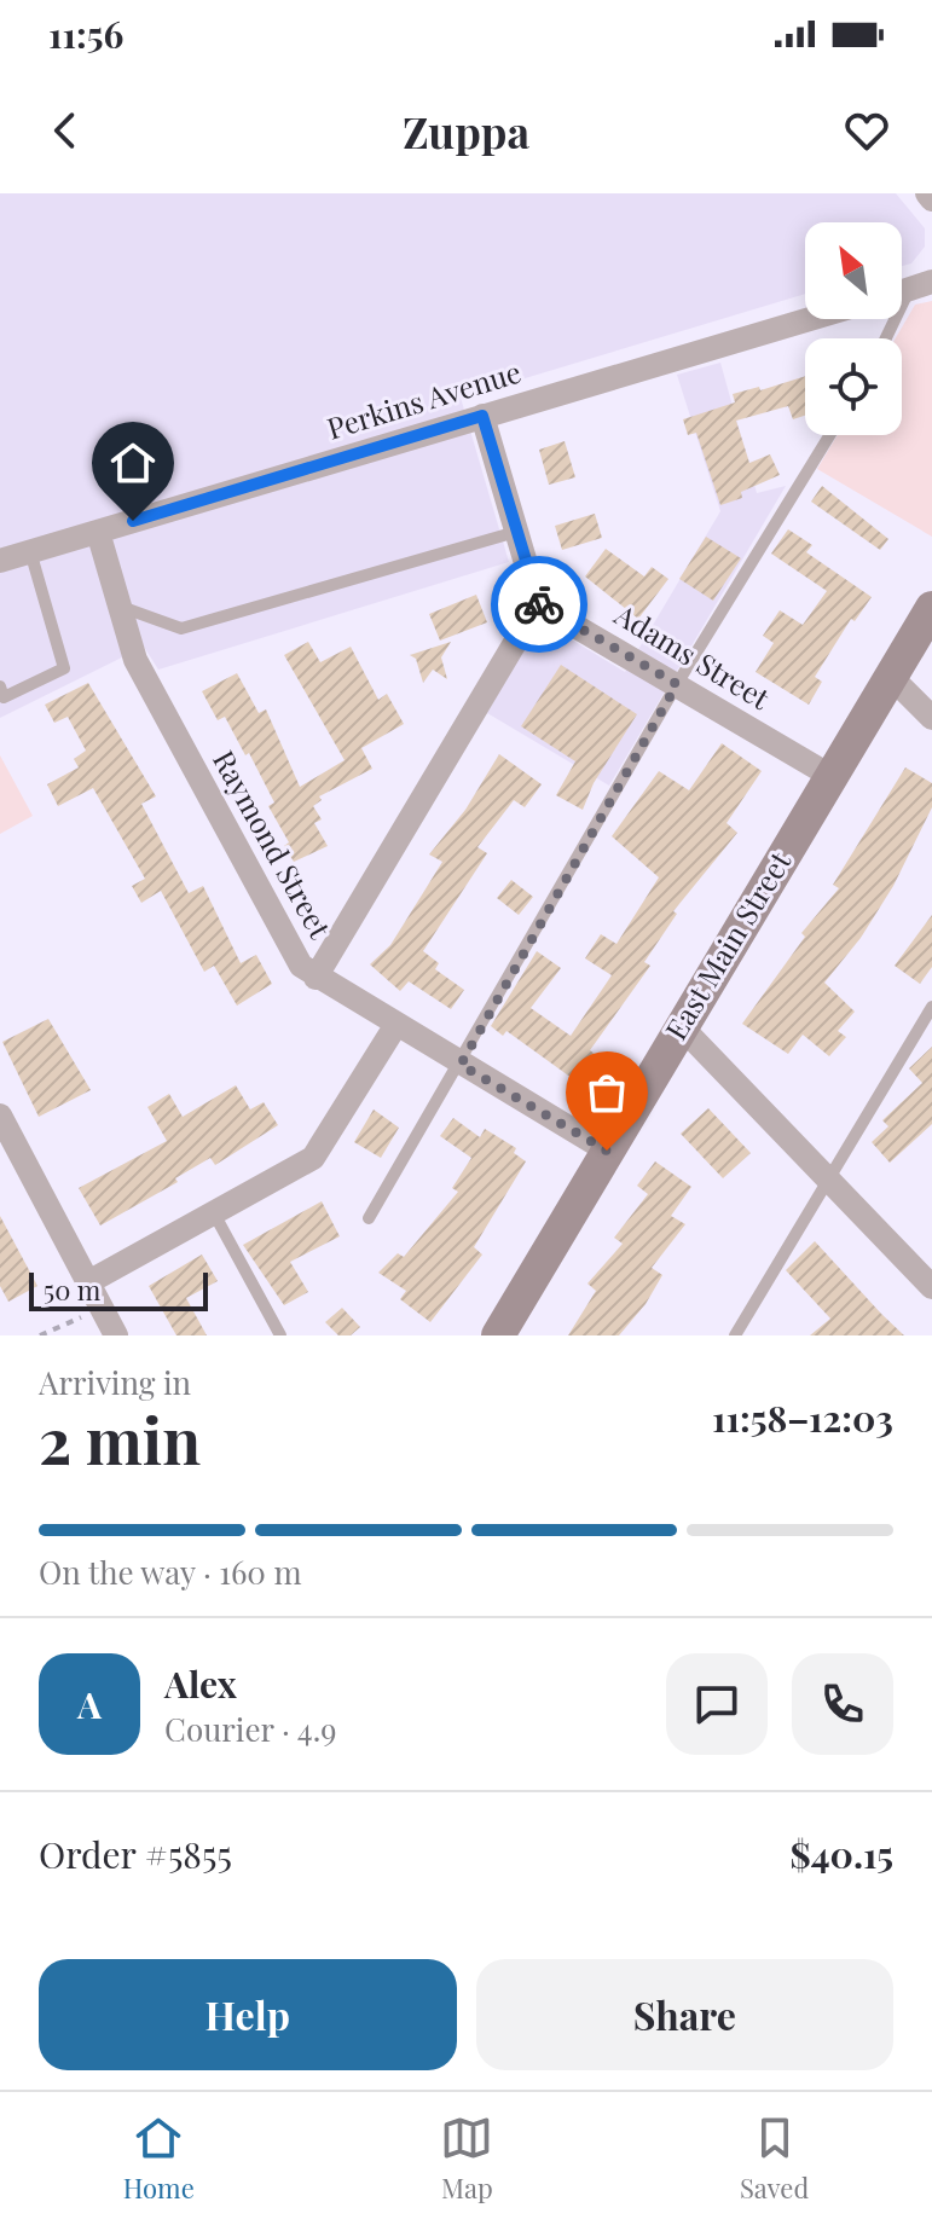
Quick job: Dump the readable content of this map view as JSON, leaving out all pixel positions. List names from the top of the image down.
{
  "streets": {
    "main road": ["East Main Street"],
    "street": ["Perkins Avenue", "Adams Street", "Raymond Street"]
  },
  "crossings": [
    ["Perkins Avenue", "Raymond Street"],
    ["Adams Street", "East Main Street"],
    ["Raymond Street", "East Main Street"]
  ],
  "scale_bar": "50 m",
  "north": "top left",
  "page": {
    "status": "11:56",
    "header": "Zuppa",
    "scale": "50 m",
    "heading": ["2 min", "Arriving in", "11:58–12:03"],
    "panel": [
      "Alex",
      "Courier · 4.9",
      "Order #5855",
      "$40.15"
    ],
    "bar": "On the way · 160 m",
    "round": "A",
    "buttons": ["Help", "Share"],
    "tabs": ["Home", "Map", "Saved"]
  }
}
